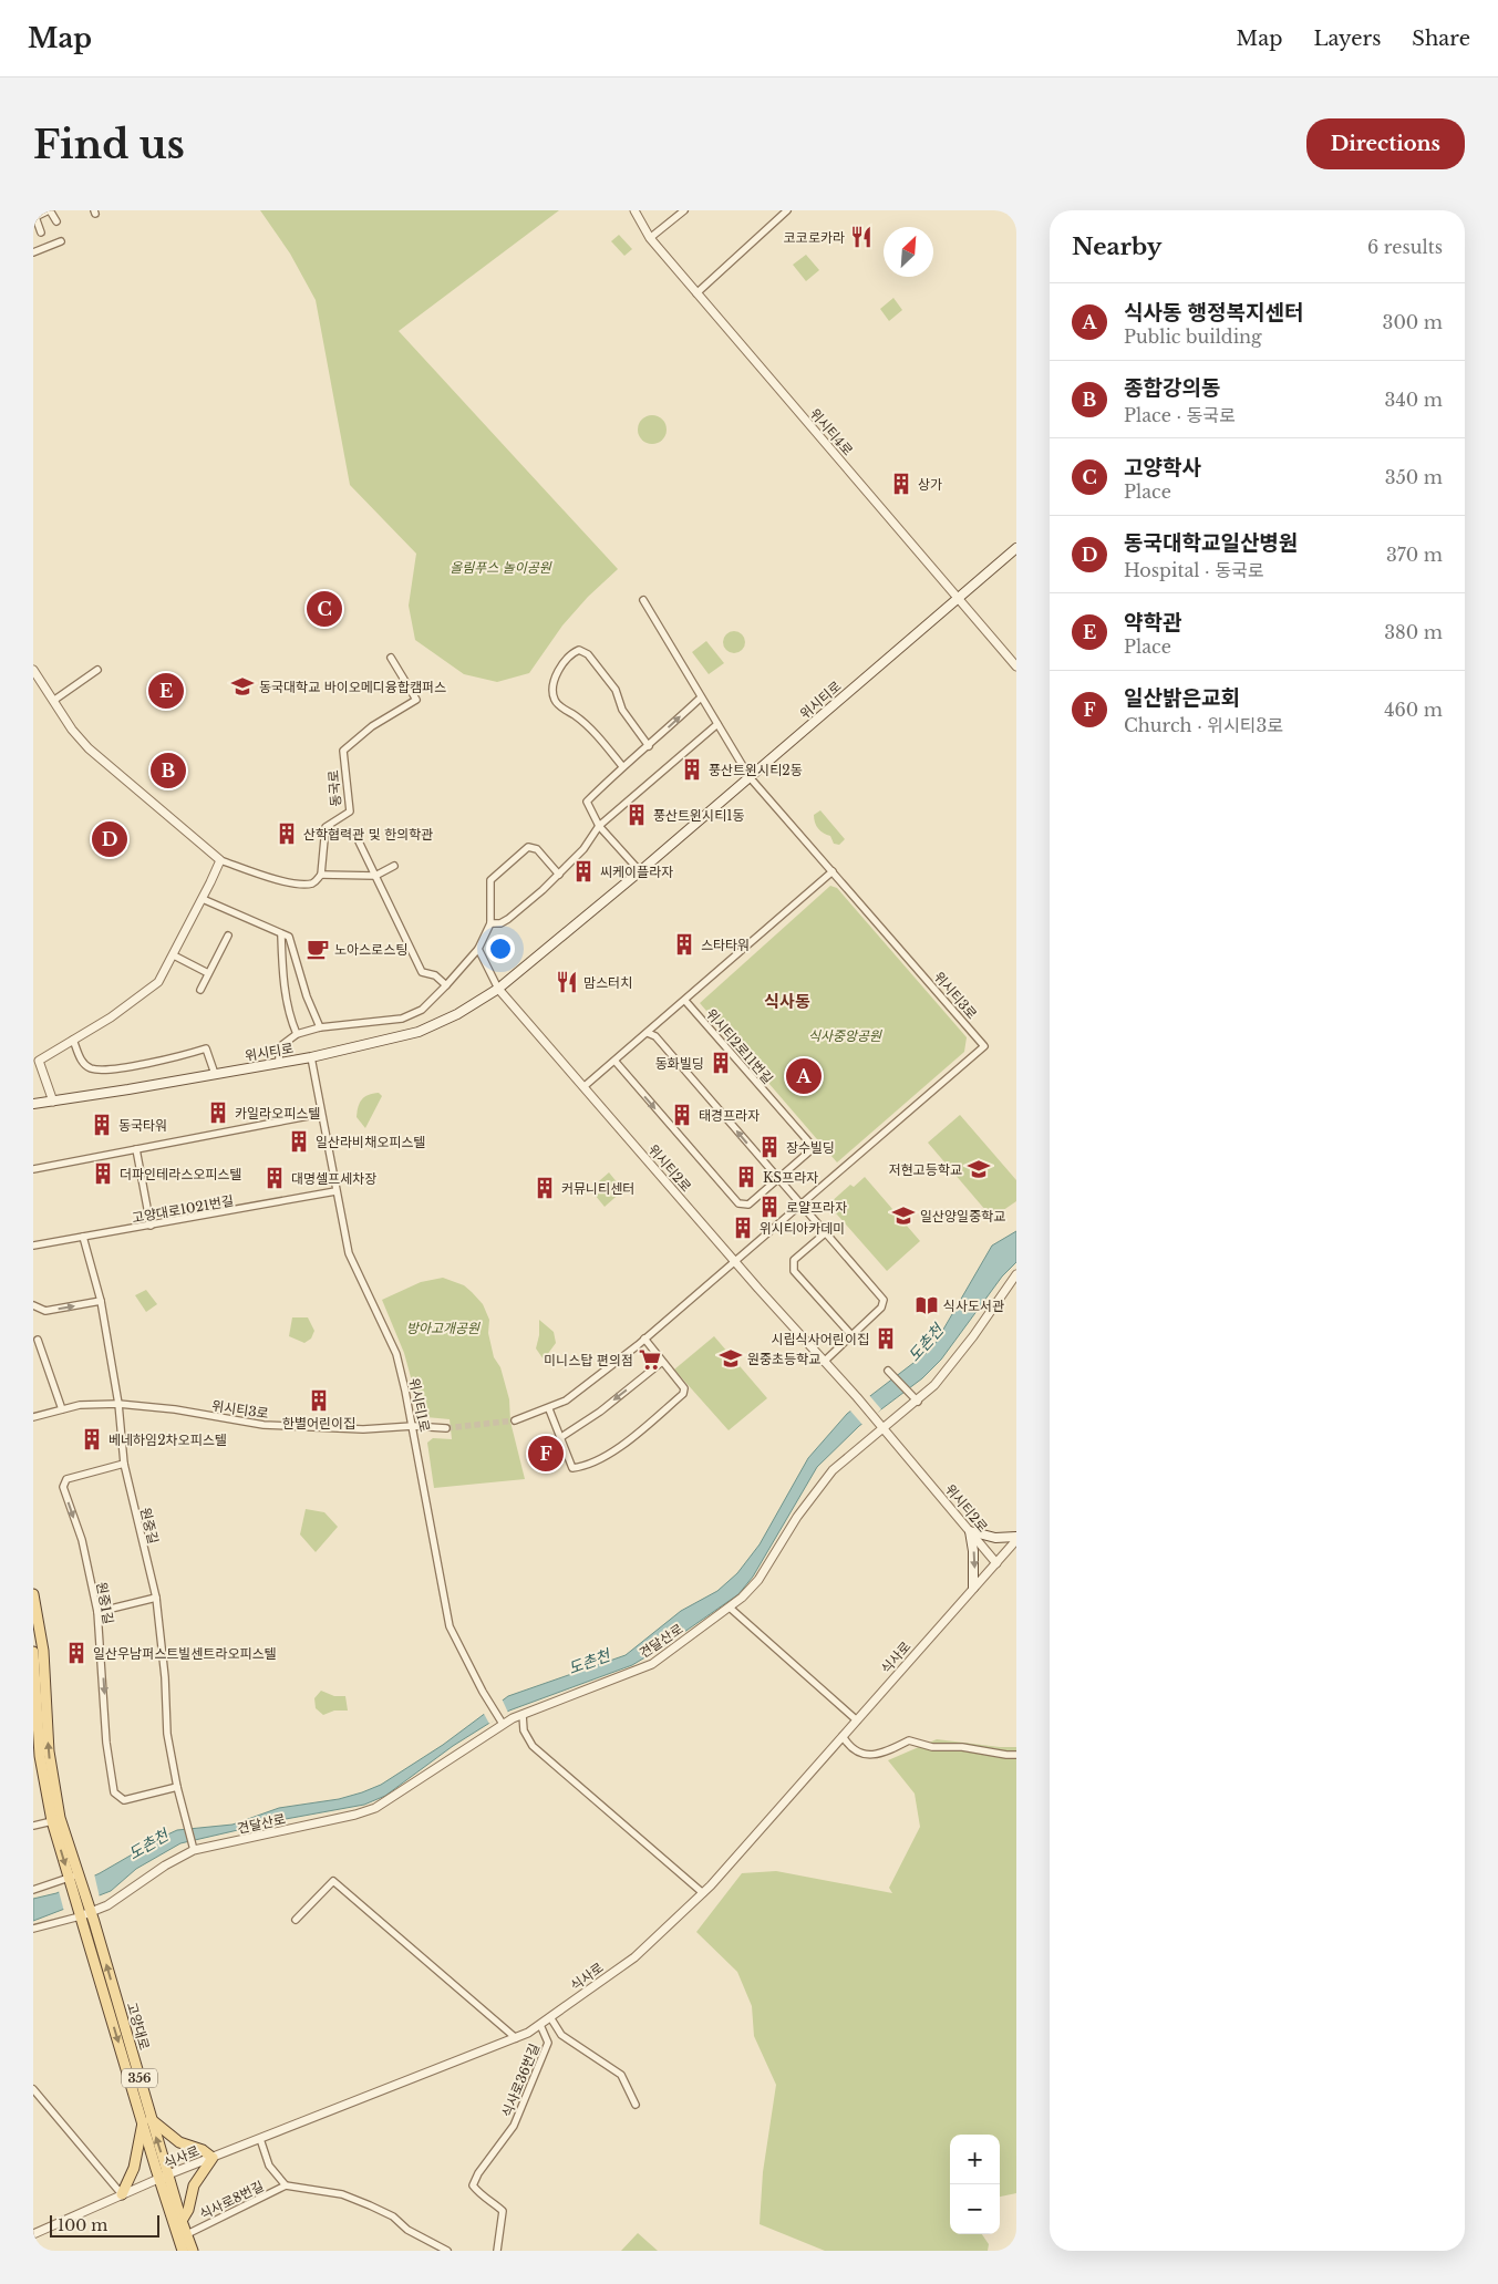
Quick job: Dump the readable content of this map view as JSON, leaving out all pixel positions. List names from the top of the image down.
{
  "streets": {
    "main road": ["위시티로", "고양대로", "356"],
    "street": [
      "위시티4로",
      "동국로",
      "위시티3로",
      "위시티2로11번길",
      "위시티2로",
      "고양대로1021번길",
      "위시티1로",
      "원중길",
      "원중1길",
      "견달산로",
      "식사로",
      "식사로36번길",
      "식사로8번길"
    ]
  },
  "crossings": [
    ["위시티4로", "위시티로"],
    ["위시티로", "위시티3로"],
    ["위시티로", "위시티2로"],
    ["위시티로", "위시티1로"],
    ["위시티3로", "위시티2로"],
    ["위시티3로", "위시티1로"],
    ["위시티3로", "원중길"],
    ["위시티2로", "견달산로"],
    ["위시티2로", "식사로"],
    ["고양대로1021번길", "위시티1로"],
    ["고양대로1021번길", "원중길"],
    ["위시티1로", "견달산로"],
    ["원중길", "원중1길"],
    ["원중길", "견달산로"],
    ["견달산로", "고양대로"],
    ["견달산로", "356"],
    ["식사로", "고양대로"],
    ["식사로", "식사로36번길"],
    ["식사로", "식사로8번길"],
    ["고양대로", "356"],
    ["고양대로", "식사로8번길"]
  ],
  "districts": ["식사동"],
  "water": ["도촌천"],
  "parks": ["올림푸스 놀이공원", "식사중앙공원", "방아고개공원"],
  "places": {
    "restaurant": ["코코로카라", "맘스터치"],
    "building": [
      "상가",
      "풍산트윈시티2동",
      "풍산트윈시티1동",
      "산학협력관 및 한의학관",
      "씨케이플라자",
      "스타타워",
      "동화빌딩",
      "카일라오피스텔",
      "태경프라자",
      "동국타워",
      "일산라비채오피스텔",
      "장수빌딩",
      "더파인테라스오피스텔",
      "KS프라자",
      "대명셀프세차장",
      "커뮤니티센터",
      "로얄프라자",
      "위시티아카데미",
      "시립식사어린이집",
      "한별어린이집",
      "베네하임2차오피스텔",
      "일산우남퍼스트빌센트라오피스텔"
    ],
    "school or university": [
      "동국대학교 바이오메디융합캠퍼스",
      "저현고등학교",
      "일산양일중학교",
      "원중초등학교"
    ],
    "cafe": ["노아스로스팅"],
    "library": ["식사도서관"],
    "supermarket": ["미니스탑 편의점"]
  },
  "scale_bar": "100 m",
  "north": "top right",
  "page": {
    "header": "Map",
    "nav": ["Map", "Layers", "Share"],
    "buttons": "Directions",
    "title": "Find us",
    "heading": ["Nearby", "6 results"],
    "list": [
      {
        "mark": "A",
        "name": "식사동 행정복지센터",
        "note": "Public building",
        "value": "300 m"
      },
      {
        "mark": "B",
        "name": "종합강의동",
        "note": "Place · 동국로",
        "value": "340 m"
      },
      {
        "mark": "C",
        "name": "고양학사",
        "note": "Place",
        "value": "350 m"
      },
      {
        "mark": "D",
        "name": "동국대학교일산병원",
        "note": "Hospital · 동국로",
        "value": "370 m"
      },
      {
        "mark": "E",
        "name": "약학관",
        "note": "Place",
        "value": "380 m"
      },
      {
        "mark": "F",
        "name": "일산밝은교회",
        "note": "Church · 위시티3로",
        "value": "460 m"
      }
    ],
    "pins": [
      "C",
      "E",
      "B",
      "D",
      "A",
      "F"
    ],
    "map_buttons": ["+", "−"],
    "scale": "100 m"
  }
}
